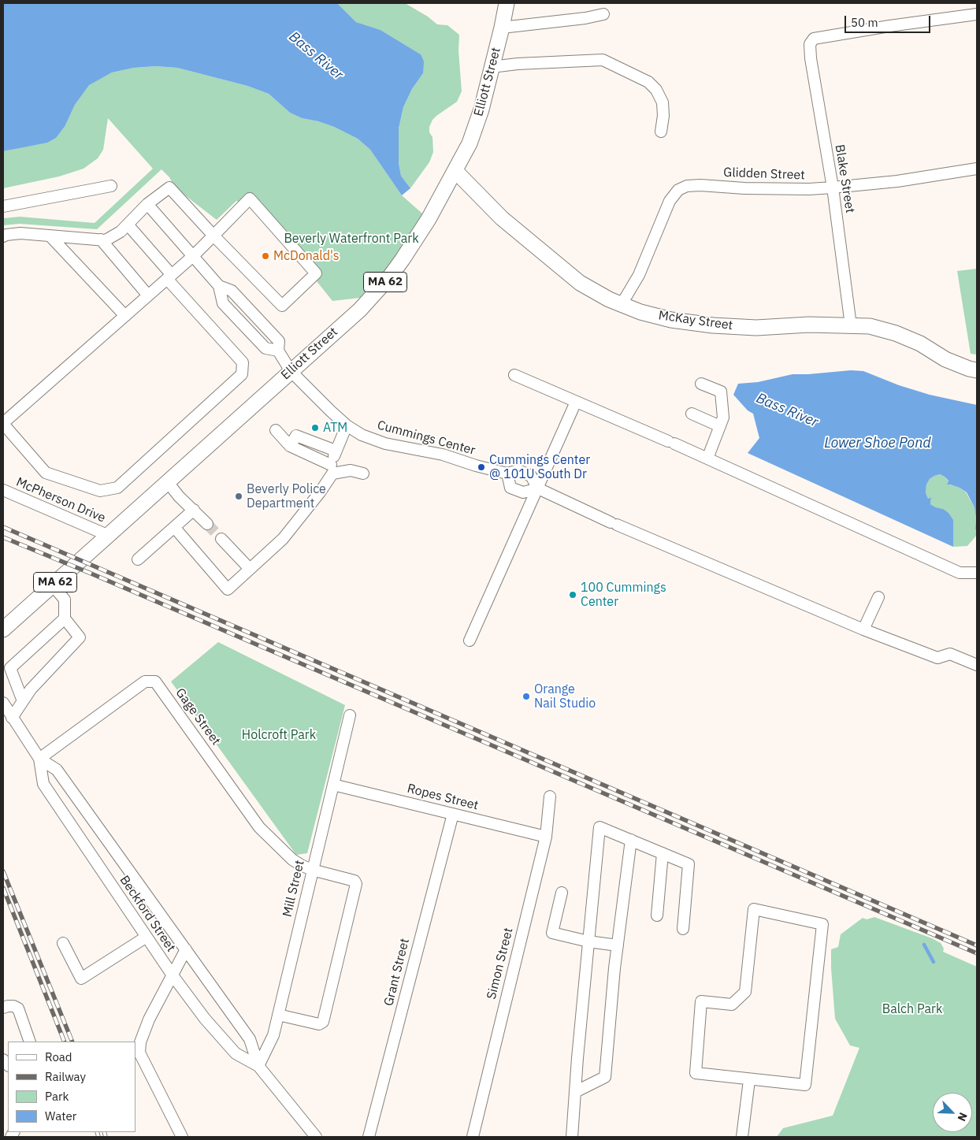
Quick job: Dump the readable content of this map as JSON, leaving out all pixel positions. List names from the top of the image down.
{
  "streets": {
    "main road": ["Elliott Street", "MA 62", "McKay Street"],
    "street": [
      "Glidden Street",
      "Blake Street",
      "Cummings Center",
      "McPherson Drive",
      "Gage Street",
      "Ropes Street",
      "Mill Street",
      "Beckford Street",
      "Simon Street",
      "Grant Street"
    ]
  },
  "crossings": [
    ["Elliott Street", "McKay Street"],
    ["Elliott Street", "Cummings Center"],
    ["Elliott Street", "McPherson Drive"],
    ["Glidden Street", "Blake Street"],
    ["Glidden Street", "McKay Street"],
    ["Blake Street", "McKay Street"],
    ["Gage Street", "Mill Street"],
    ["Gage Street", "Beckford Street"],
    ["Ropes Street", "Mill Street"],
    ["Ropes Street", "Simon Street"],
    ["Ropes Street", "Grant Street"],
    ["Mill Street", "Beckford Street"]
  ],
  "water": ["Bass River", "Lower Shoe Pond"],
  "parks": ["Beverly Waterfront Park", "Holcroft Park", "Balch Park"],
  "places": [
    "McDonald's",
    "ATM",
    "Cummings Center @ 101U South Dr",
    "Beverly Police Department",
    "100 Cummings Center",
    "Orange Nail Studio"
  ],
  "legend": [
    "Road",
    "Railway",
    "Park",
    "Water"
  ],
  "scale_bar": "50 m",
  "north": "bottom right"
}
